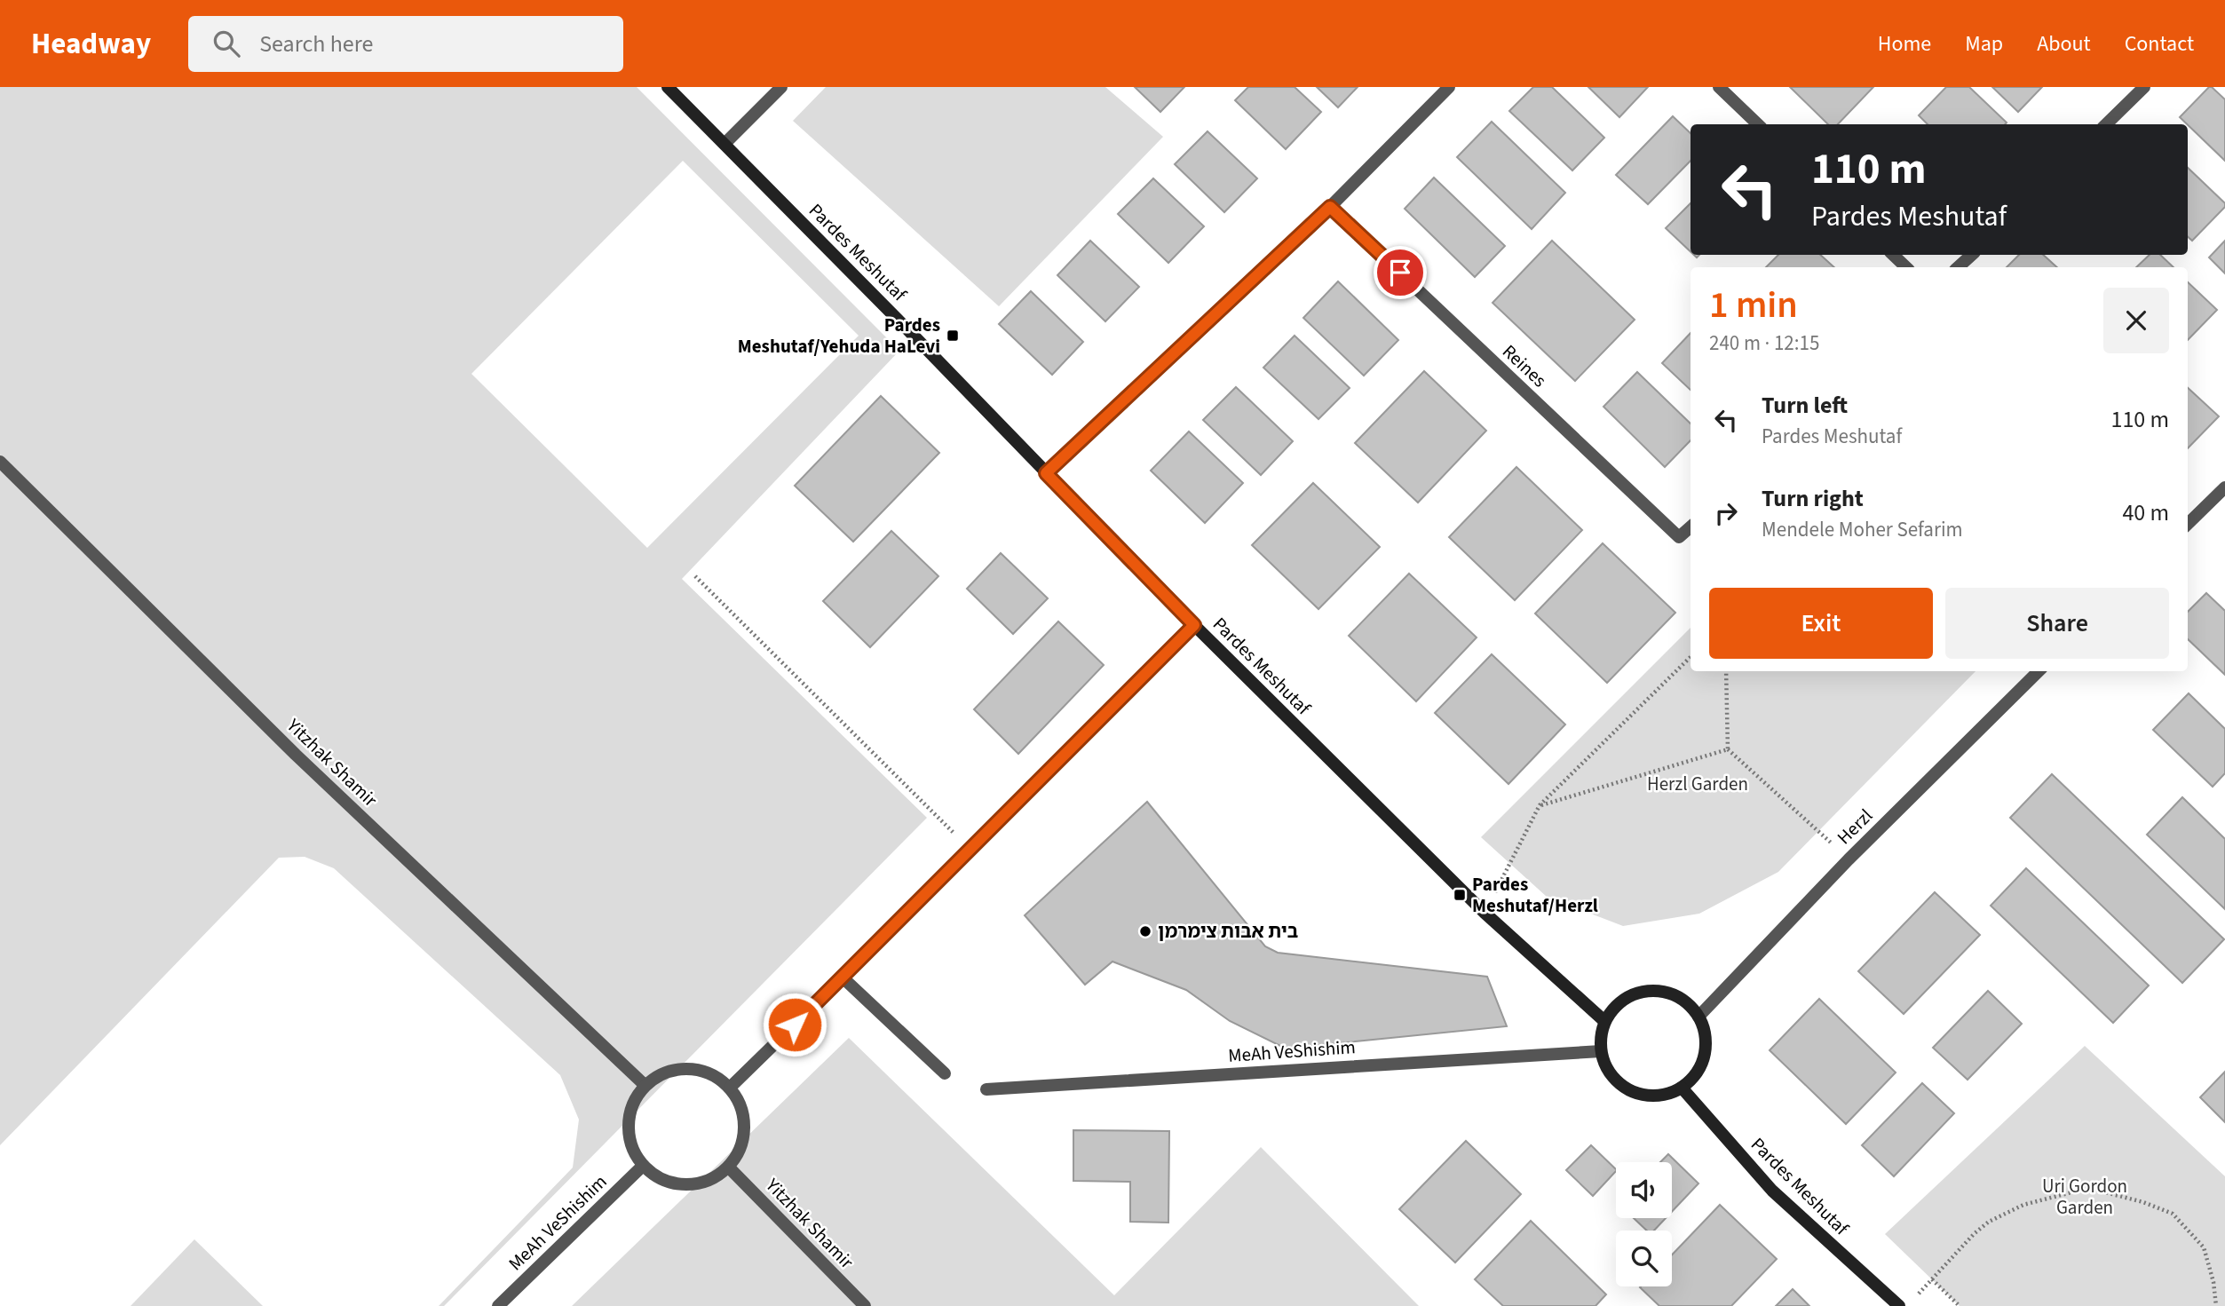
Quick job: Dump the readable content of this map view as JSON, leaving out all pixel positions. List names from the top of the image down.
{
  "streets": {
    "street": [
      "Pardes Meshutaf",
      "Reines",
      "Yitzhak Shamir",
      "Herzl",
      "MeAh VeShishim"
    ]
  },
  "crossings": [
    ["Pardes Meshutaf", "Herzl"],
    ["Pardes Meshutaf", "MeAh VeShishim"],
    ["Yitzhak Shamir", "MeAh VeShishim"],
    ["Herzl", "MeAh VeShishim"]
  ],
  "parks": ["Herzl Garden", "Uri Gordon Garden"],
  "places": {
    "transit": ["Pardes Meshutaf/Yehuda HaLevi", "Pardes Meshutaf/Herzl"],
    "other": ["בית אבות צימרמן"]
  },
  "page": {
    "header": "Headway",
    "search": "Search here",
    "nav": [
      "Home",
      "Map",
      "About",
      "Contact"
    ],
    "turn": ["110 m", "Pardes Meshutaf"],
    "heading": ["1 min", "240 m · 12:15"],
    "list": [
      {
        "name": "Turn left",
        "note": "Pardes Meshutaf",
        "value": "110 m"
      },
      {
        "name": "Turn right",
        "note": "Mendele Moher Sefarim",
        "value": "40 m"
      }
    ],
    "buttons": ["Exit", "Share"]
  }
}
